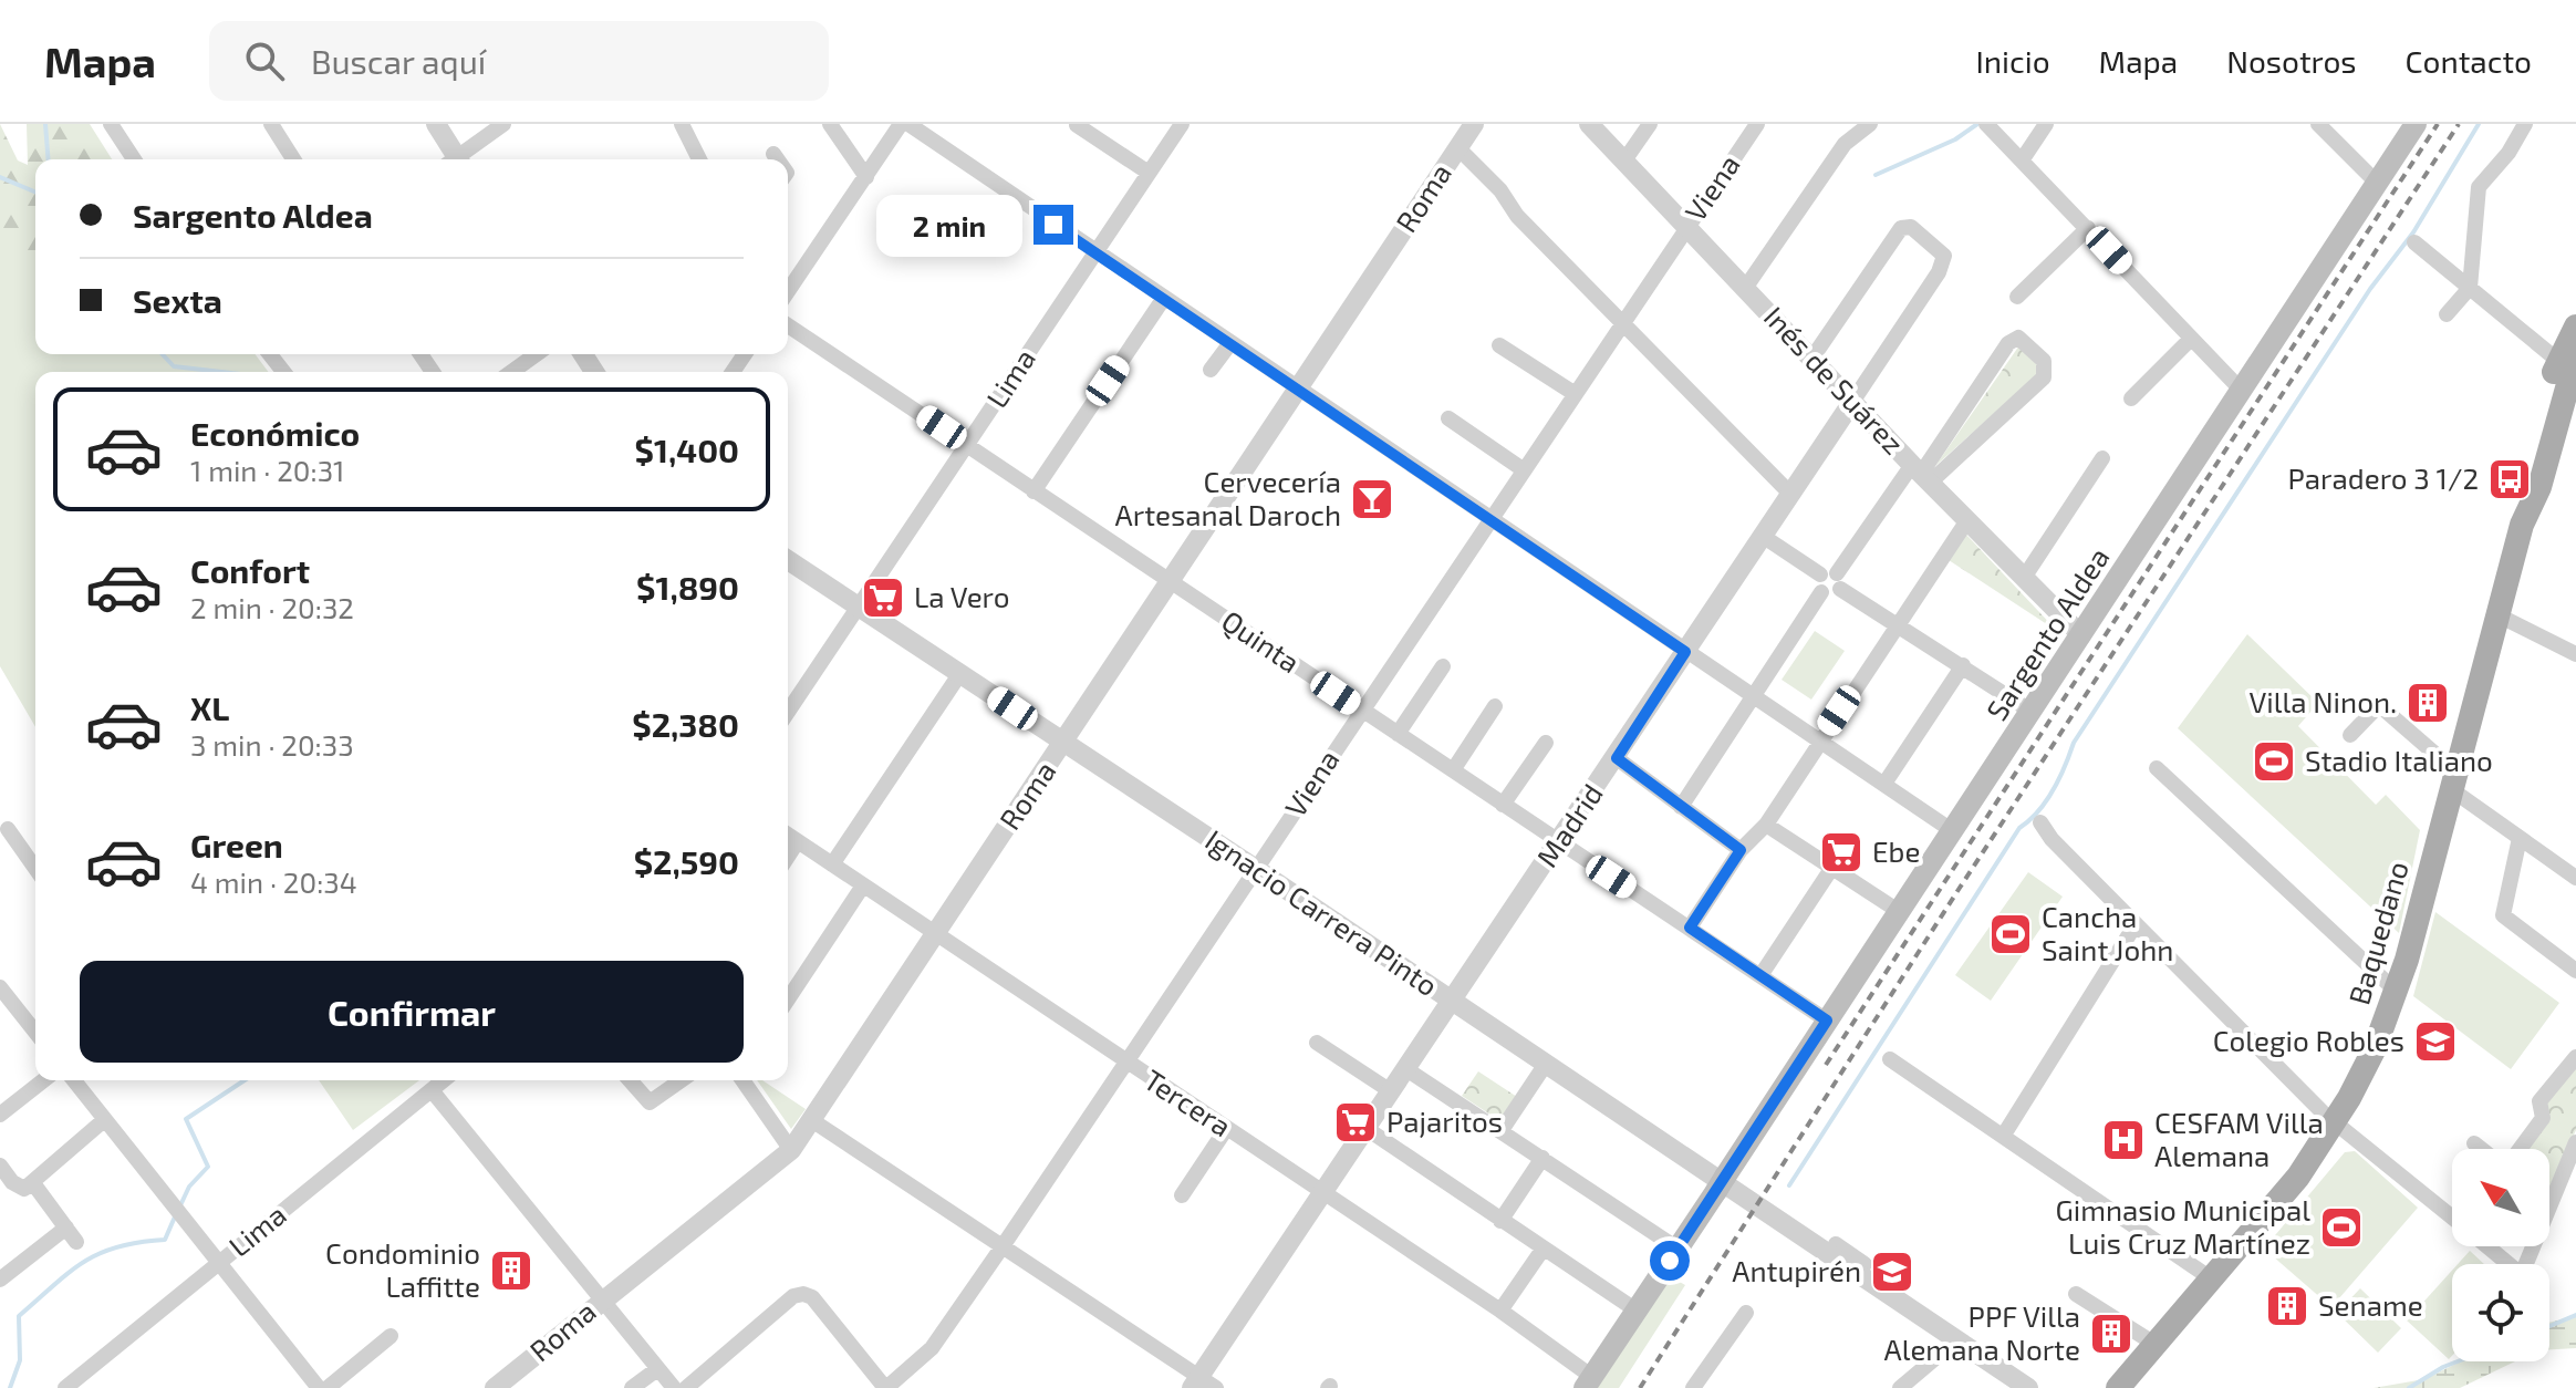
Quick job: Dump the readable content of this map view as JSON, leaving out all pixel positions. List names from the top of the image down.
{
  "streets": {
    "main road": ["Sargento Aldea", "Baquedano"],
    "street": [
      "Viena",
      "Roma",
      "Lima",
      "Inés de Suárez",
      "Quinta",
      "Madrid",
      "Ignacio Carrera Pinto",
      "Tercera"
    ]
  },
  "crossings": [
    ["Viena", "Inés de Suárez"],
    ["Viena", "Quinta"],
    ["Viena", "Ignacio Carrera Pinto"],
    ["Viena", "Tercera"],
    ["Roma", "Quinta"],
    ["Roma", "Ignacio Carrera Pinto"],
    ["Roma", "Tercera"],
    ["Lima", "Quinta"],
    ["Lima", "Ignacio Carrera Pinto"],
    ["Inés de Suárez", "Sargento Aldea"],
    ["Inés de Suárez", "Madrid"],
    ["Sargento Aldea", "Quinta"],
    ["Sargento Aldea", "Tercera"],
    ["Quinta", "Madrid"],
    ["Madrid", "Ignacio Carrera Pinto"],
    ["Madrid", "Tercera"]
  ],
  "places": {
    "bus stop": ["Paradero 3 1/2"],
    "bar": ["Cervecería Artesanal Daroch"],
    "supermarket": ["La Vero", "Ebe", "Pajaritos"],
    "building": [
      "Villa Ninon.",
      "Condominio Laffitte",
      "Sename",
      "PPF Villa Alemana Norte"
    ],
    "sports": ["Stadio Italiano", "Cancha Saint John", "Gimnasio Municipal Luis Cruz Martínez"],
    "school or university": ["Colegio Robles", "Antupirén"],
    "hospital": ["CESFAM Villa Alemana"]
  },
  "north": "top left",
  "page": {
    "header": "Mapa",
    "search": "Buscar aquí",
    "nav": [
      "Inicio",
      "Mapa",
      "Nosotros",
      "Contacto"
    ],
    "banner": ["Sargento Aldea", "Sexta"],
    "bubble": "2 min",
    "list": [
      {
        "name": "Económico",
        "note": "1 min · 20:31",
        "value": "$1,400"
      },
      {
        "name": "Confort",
        "note": "2 min · 20:32",
        "value": "$1,890"
      },
      {
        "name": "XL",
        "note": "3 min · 20:33",
        "value": "$2,380"
      },
      {
        "name": "Green",
        "note": "4 min · 20:34",
        "value": "$2,590"
      }
    ],
    "buttons": "Confirmar"
  }
}
